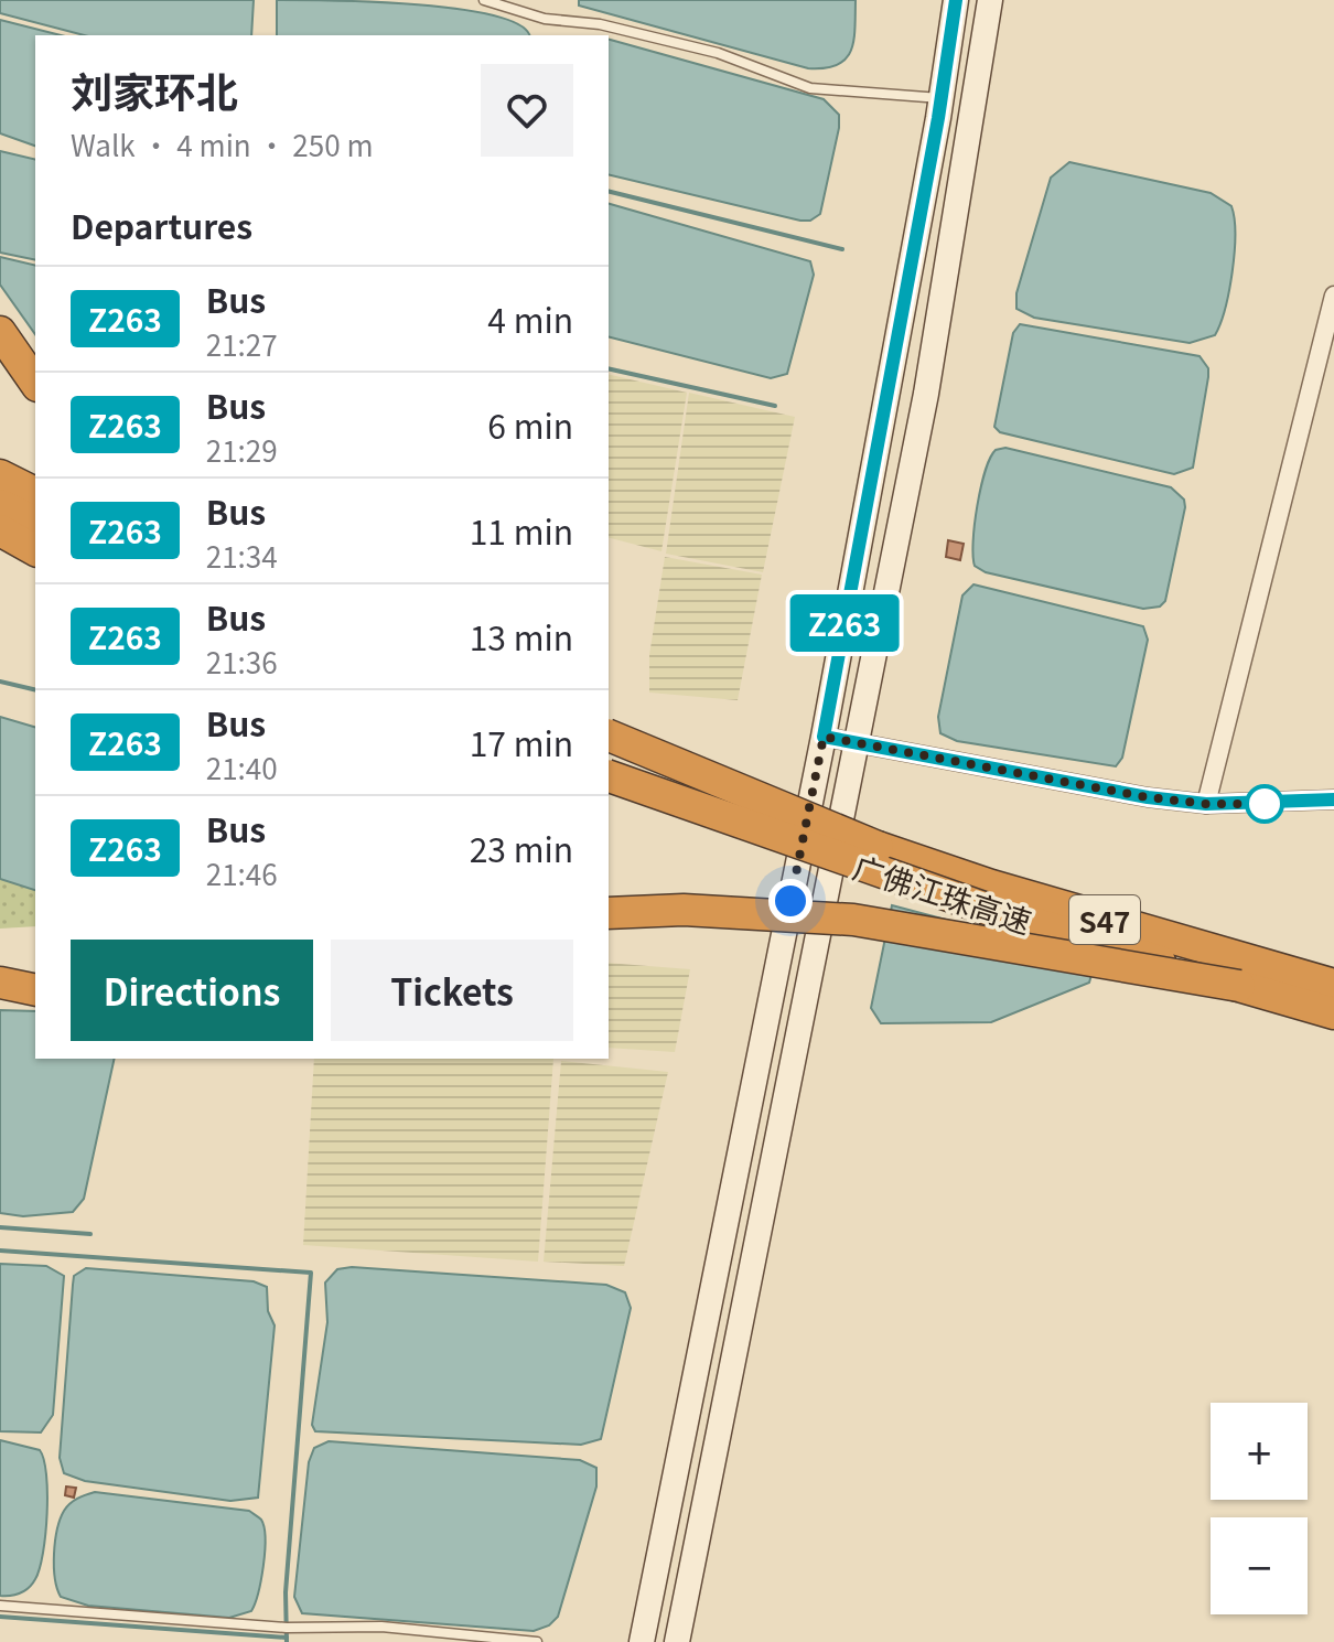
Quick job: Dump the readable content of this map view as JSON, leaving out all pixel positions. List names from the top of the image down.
{
  "streets": {
    "highway": ["广佛江珠高速", "S47"]
  },
  "lines": ["bus line Z263"],
  "page": {
    "on_map": "Z263",
    "heading": [
      ["刘家环北", "Walk · 4 min · 250 m"],
      "Departures"
    ],
    "list": [
      {
        "mark": "Z263",
        "name": "Bus",
        "note": "21:27",
        "value": "4 min"
      },
      {
        "mark": "Z263",
        "name": "Bus",
        "note": "21:29",
        "value": "6 min"
      },
      {
        "mark": "Z263",
        "name": "Bus",
        "note": "21:34",
        "value": "11 min"
      },
      {
        "mark": "Z263",
        "name": "Bus",
        "note": "21:36",
        "value": "13 min"
      },
      {
        "mark": "Z263",
        "name": "Bus",
        "note": "21:40",
        "value": "17 min"
      },
      {
        "mark": "Z263",
        "name": "Bus",
        "note": "21:46",
        "value": "23 min"
      }
    ],
    "buttons": ["Directions", "Tickets"],
    "map_buttons": ["+", "−"]
  }
}
